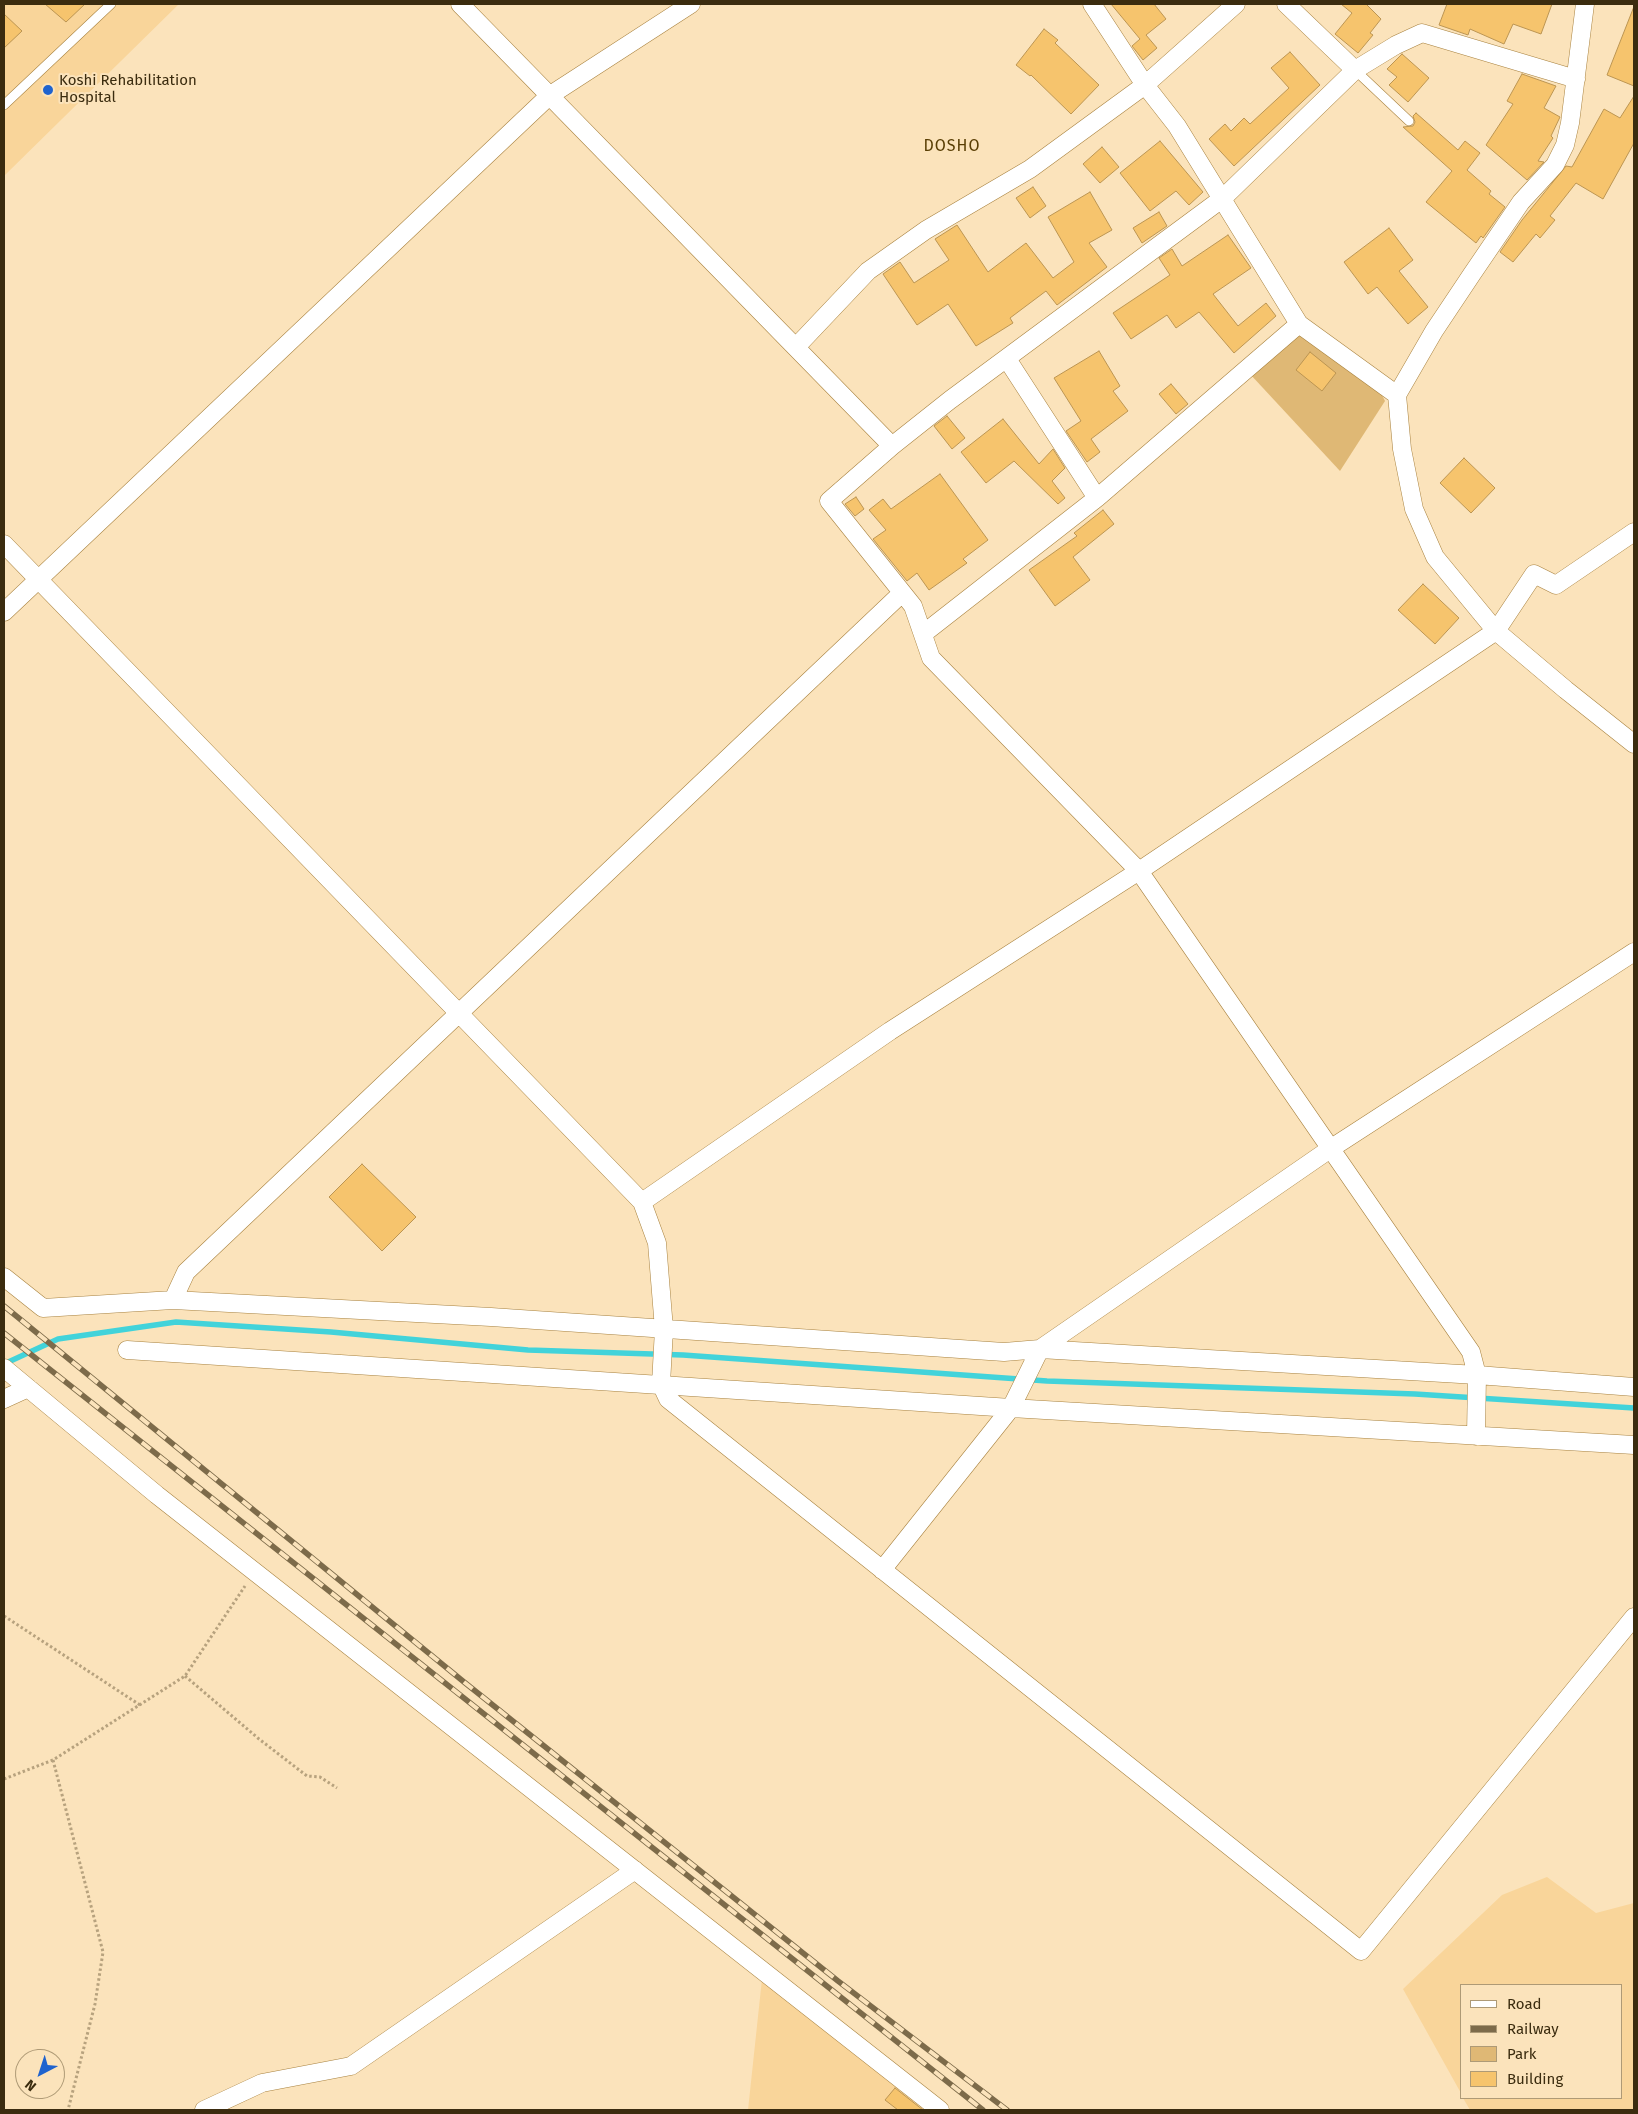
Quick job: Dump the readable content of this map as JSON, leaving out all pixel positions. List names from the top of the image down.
{
  "districts": ["DOSHO"],
  "places": ["Koshi Rehabilitation Hospital"],
  "legend": [
    "Road",
    "Railway",
    "Park",
    "Building"
  ],
  "north": "bottom left"
}
